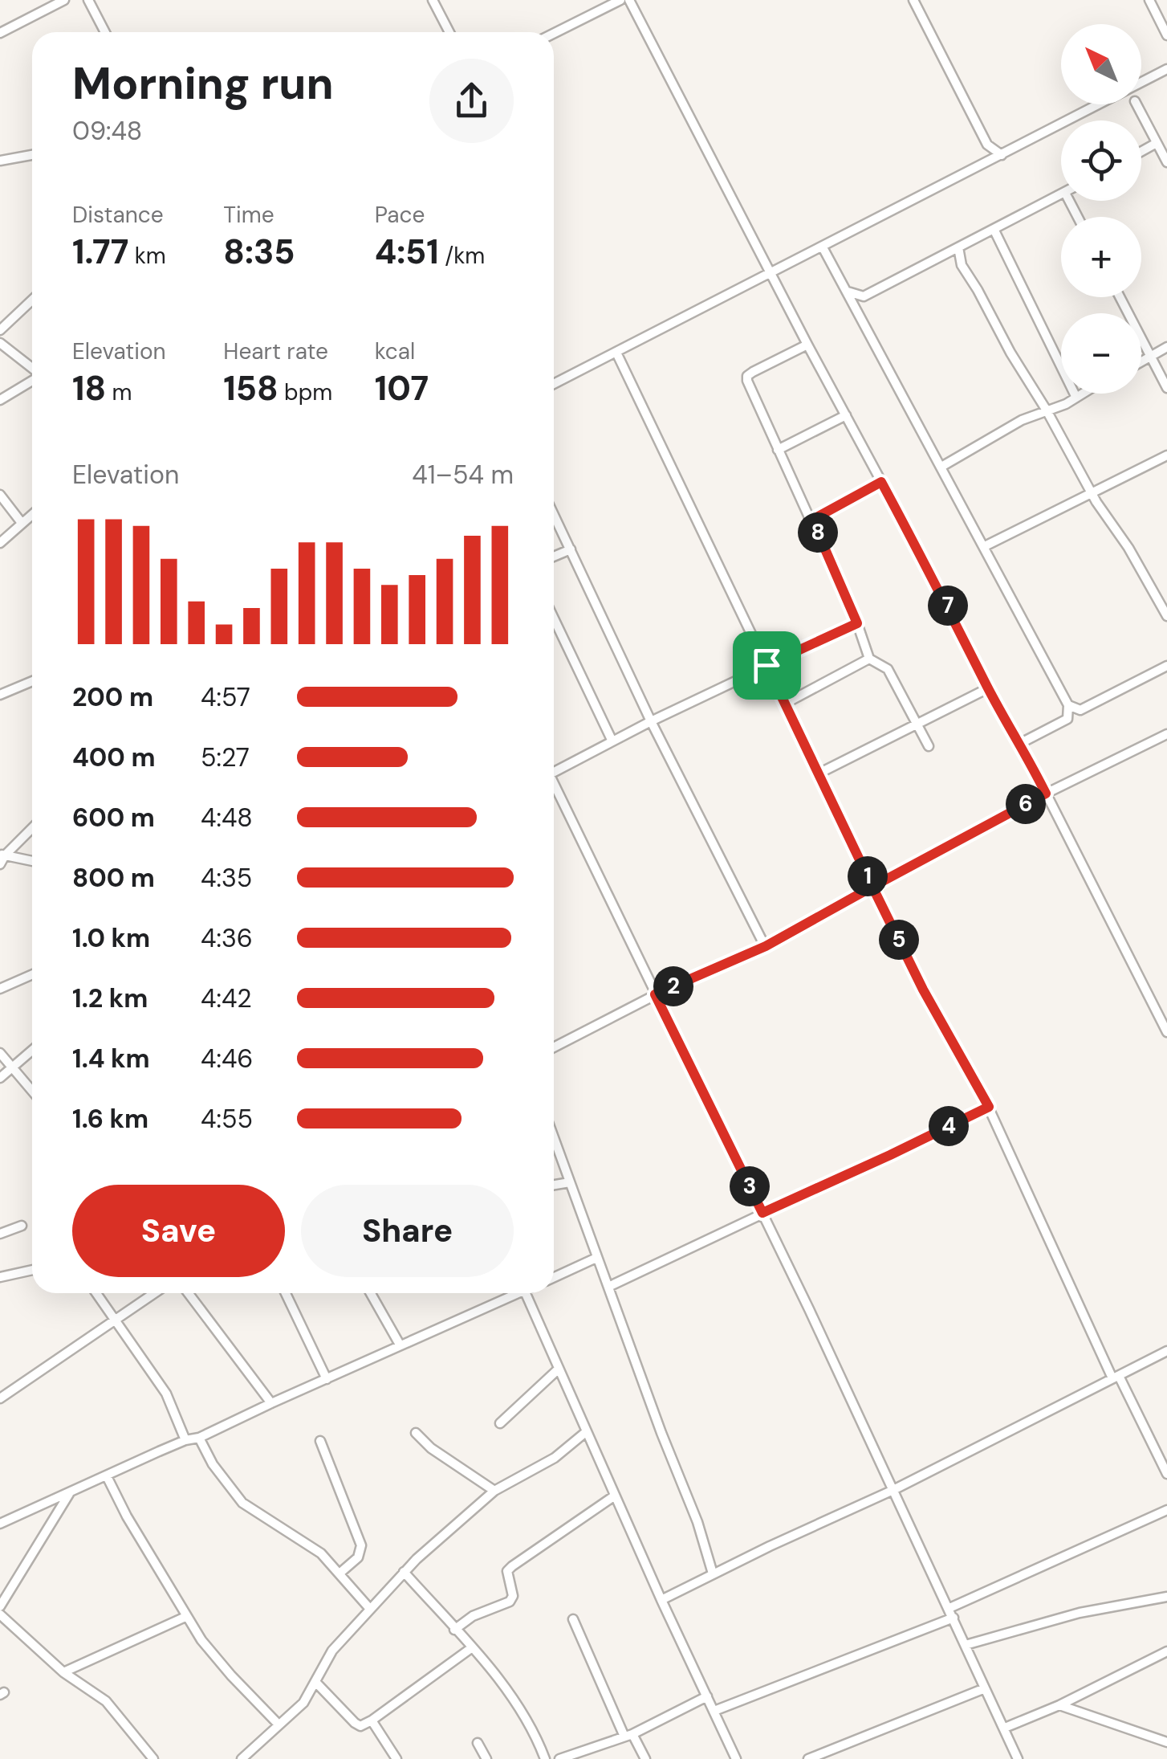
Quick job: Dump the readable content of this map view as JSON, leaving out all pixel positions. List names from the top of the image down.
{
  "north": "top left",
  "page": {
    "map_buttons": ["+", "−"],
    "heading": ["Morning run", "09:48"],
    "stats": [
      ["Distance", "1.77 km"],
      ["Time", "8:35"],
      ["Pace", "4:51 /km"],
      ["Elevation", "18 m"],
      ["Heart rate", "158 bpm"],
      ["kcal", "107"]
    ],
    "chart": ["Elevation", "41–54 m"],
    "pins": [
      "8",
      "7",
      "6",
      "1",
      "5",
      "2",
      "4",
      "3"
    ],
    "list": [
      {
        "name": "200 m",
        "note": "4:57"
      },
      {
        "name": "400 m",
        "note": "5:27"
      },
      {
        "name": "600 m",
        "note": "4:48"
      },
      {
        "name": "800 m",
        "note": "4:35"
      },
      {
        "name": "1.0 km",
        "note": "4:36"
      },
      {
        "name": "1.2 km",
        "note": "4:42"
      },
      {
        "name": "1.4 km",
        "note": "4:46"
      },
      {
        "name": "1.6 km",
        "note": "4:55"
      }
    ],
    "buttons": ["Save", "Share"]
  }
}
